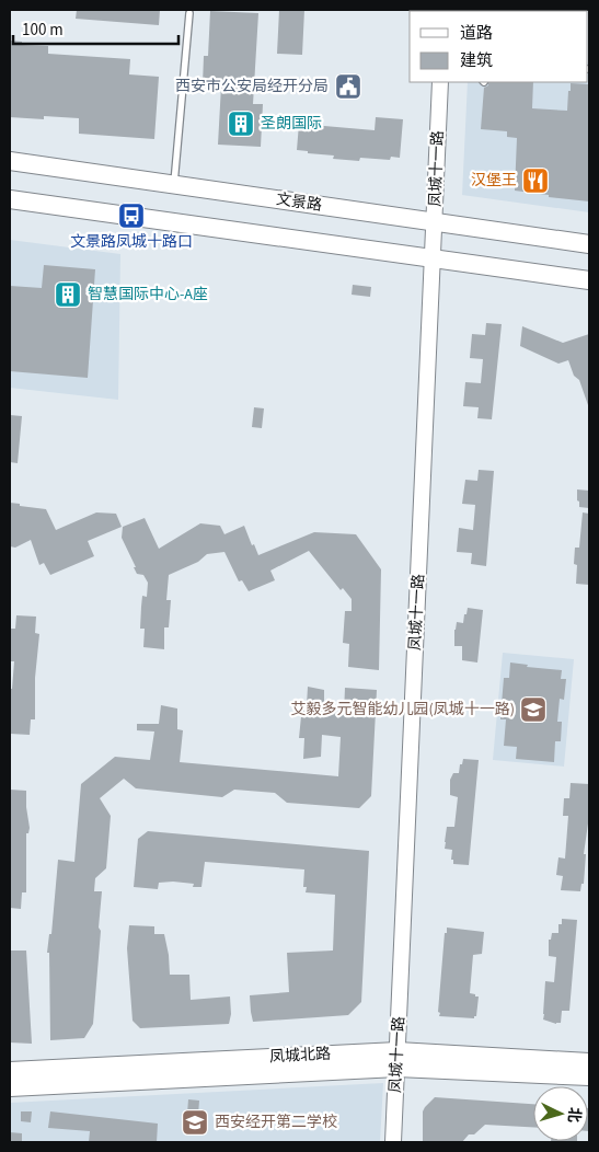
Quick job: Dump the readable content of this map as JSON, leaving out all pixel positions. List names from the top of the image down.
{
  "streets": {
    "main road": ["文景路", "凤城北路"],
    "street": ["凤城十一路"]
  },
  "crossings": [
    ["凤城十一路", "文景路"],
    ["凤城十一路", "凤城北路"]
  ],
  "places": {
    "public building": ["西安市公安局经开分局"],
    "building": ["圣朗国际", "智慧国际中心-A座"],
    "restaurant": ["汉堡王"],
    "bus stop": ["文景路凤城十路口"],
    "school or university": ["艾毅多元智能幼儿园(凤城十一路)", "西安经开第二学校"]
  },
  "legend": ["道路", "建筑"],
  "scale_bar": "100 m",
  "north": "right"
}
